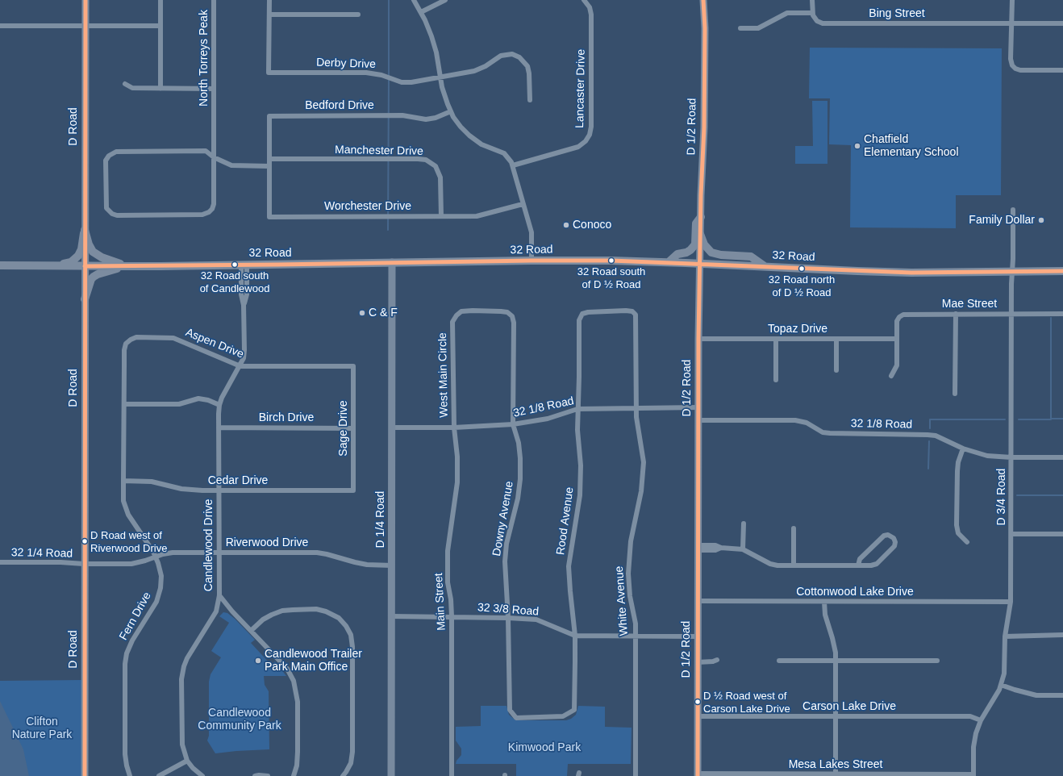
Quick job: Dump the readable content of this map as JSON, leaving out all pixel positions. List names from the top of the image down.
{
  "streets": {
    "main road": ["32 Road"],
    "street": [
      "Bing Street",
      "North Torreys Peak",
      "Derby Drive",
      "Lancaster Drive",
      "Bedford Drive",
      "D Road",
      "D 1/2 Road",
      "Manchester Drive",
      "Worchester Drive",
      "Mae Street",
      "Topaz Drive",
      "Aspen Drive",
      "West Main Circle",
      "32 1/8 Road",
      "Birch Drive",
      "Sage Drive",
      "Cedar Drive",
      "D 3/4 Road",
      "Downy Avenue",
      "D 1/4 Road",
      "Rood Avenue",
      "Riverwood Drive",
      "Candlewood Drive",
      "32 1/4 Road",
      "Cottonwood Lake Drive",
      "White Avenue",
      "Main Street",
      "32 3/8 Road",
      "Fern Drive",
      "Carson Lake Drive",
      "Mesa Lakes Street"
    ]
  },
  "crossings": [
    ["Bedford Drive", "Manchester Drive"],
    ["Bedford Drive", "Worchester Drive"],
    ["D Road", "32 Road"],
    ["D Road", "Riverwood Drive"],
    ["D Road", "32 1/4 Road"],
    ["D 1/2 Road", "32 Road"],
    ["D 1/2 Road", "Topaz Drive"],
    ["D 1/2 Road", "32 1/8 Road"],
    ["D 1/2 Road", "Cottonwood Lake Drive"],
    ["D 1/2 Road", "32 3/8 Road"],
    ["D 1/2 Road", "Carson Lake Drive"],
    ["D 1/2 Road", "Mesa Lakes Street"],
    ["Manchester Drive", "Worchester Drive"],
    ["32 Road", "D 3/4 Road"],
    ["32 Road", "D 1/4 Road"],
    ["32 Road", "Candlewood Drive"],
    ["Mae Street", "Topaz Drive"],
    ["Mae Street", "D 3/4 Road"],
    ["Aspen Drive", "Sage Drive"],
    ["Aspen Drive", "Candlewood Drive"],
    ["Aspen Drive", "Fern Drive"],
    ["West Main Circle", "32 1/8 Road"],
    ["West Main Circle", "Downy Avenue"],
    ["West Main Circle", "Main Street"],
    ["32 1/8 Road", "D 3/4 Road"],
    ["32 1/8 Road", "Downy Avenue"],
    ["32 1/8 Road", "D 1/4 Road"],
    ["32 1/8 Road", "Rood Avenue"],
    ["32 1/8 Road", "White Avenue"],
    ["32 1/8 Road", "Main Street"],
    ["Birch Drive", "Sage Drive"],
    ["Birch Drive", "Candlewood Drive"],
    ["Sage Drive", "Cedar Drive"],
    ["Cedar Drive", "Candlewood Drive"],
    ["Cedar Drive", "Fern Drive"],
    ["D 3/4 Road", "Cottonwood Lake Drive"],
    ["D 3/4 Road", "Carson Lake Drive"],
    ["D 3/4 Road", "Mesa Lakes Street"],
    ["Downy Avenue", "Rood Avenue"],
    ["Downy Avenue", "32 3/8 Road"],
    ["D 1/4 Road", "Riverwood Drive"],
    ["D 1/4 Road", "32 3/8 Road"],
    ["Rood Avenue", "White Avenue"],
    ["Rood Avenue", "32 3/8 Road"],
    ["Riverwood Drive", "Candlewood Drive"],
    ["Riverwood Drive", "32 1/4 Road"],
    ["Riverwood Drive", "Fern Drive"],
    ["White Avenue", "32 3/8 Road"],
    ["Main Street", "32 3/8 Road"]
  ],
  "parks": ["Candlewood Community Park", "Clifton Nature Park", "Kimwood Park"],
  "places": [
    "Chatfield Elementary School",
    "Family Dollar",
    "Conoco",
    "32 Road south of D ½ Road",
    "32 Road south of Candlewood",
    "32 Road north of D ½ Road",
    "C & F",
    "D Road west of Riverwood Drive",
    "Candlewood Trailer Park Main Office",
    "D ½ Road west of Carson Lake Drive"
  ]
}
